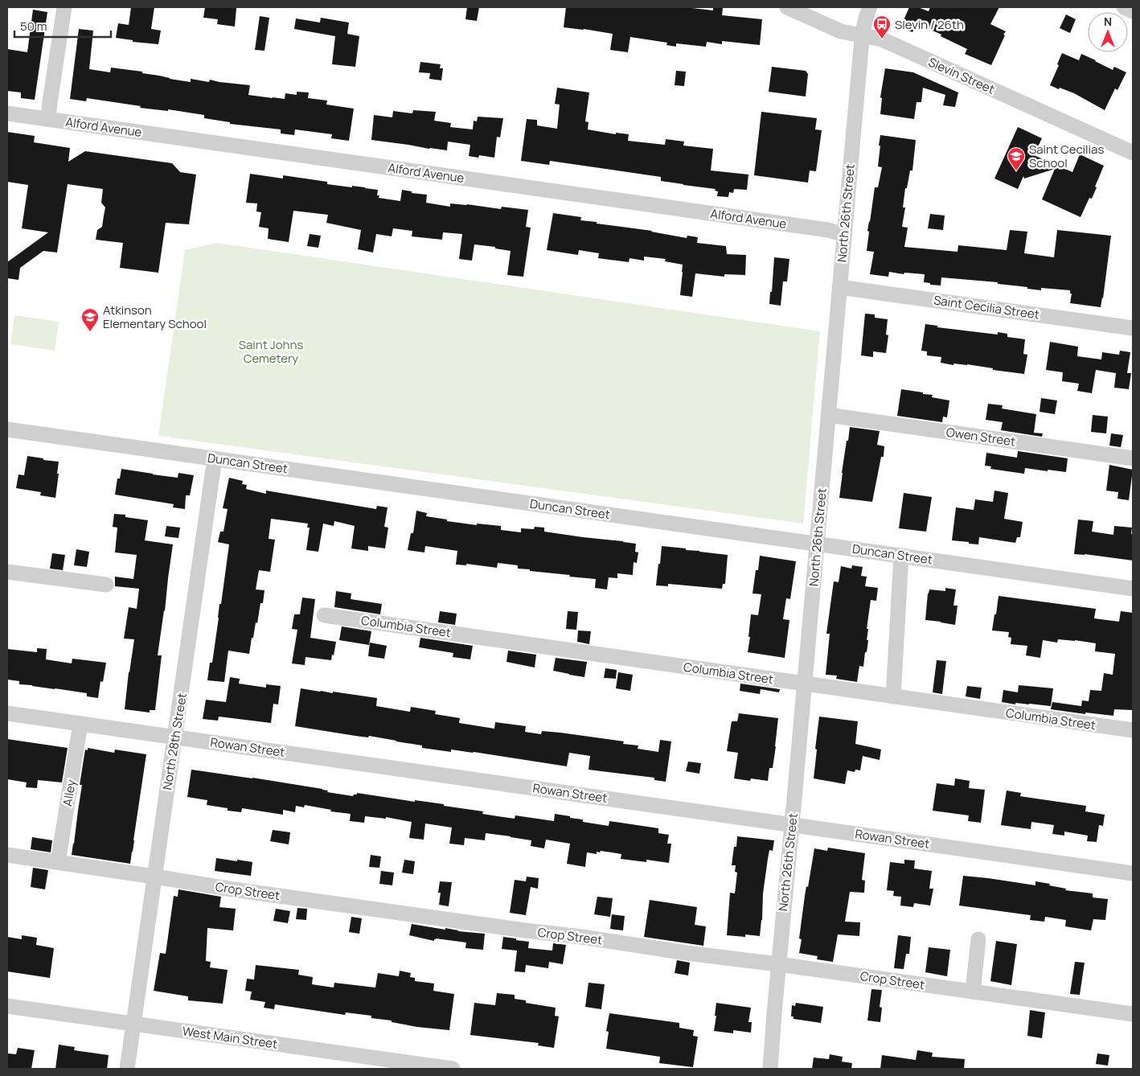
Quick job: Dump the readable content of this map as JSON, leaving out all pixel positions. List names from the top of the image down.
{
  "streets": {
    "street": [
      "Slevin Street",
      "Alford Avenue",
      "North 26th Street",
      "Saint Cecilia Street",
      "Owen Street",
      "Duncan Street",
      "Columbia Street",
      "North 28th Street",
      "Rowan Street",
      "Alley",
      "Crop Street",
      "West Main Street"
    ]
  },
  "crossings": [
    ["Slevin Street", "North 26th Street"],
    ["Alford Avenue", "North 26th Street"],
    ["North 26th Street", "Saint Cecilia Street"],
    ["North 26th Street", "Owen Street"],
    ["North 26th Street", "Duncan Street"],
    ["North 26th Street", "Columbia Street"],
    ["North 26th Street", "Rowan Street"],
    ["North 26th Street", "Crop Street"],
    ["Duncan Street", "North 28th Street"],
    ["North 28th Street", "Rowan Street"],
    ["North 28th Street", "Crop Street"],
    ["North 28th Street", "West Main Street"],
    ["Rowan Street", "Alley"],
    ["Alley", "Crop Street"]
  ],
  "parks": ["Saint Johns Cemetery"],
  "places": {
    "bus stop": ["Slevin / 26th"],
    "school or university": ["Saint Cecilias School", "Atkinson Elementary School"]
  },
  "scale_bar": "50 m",
  "north": "top"
}
